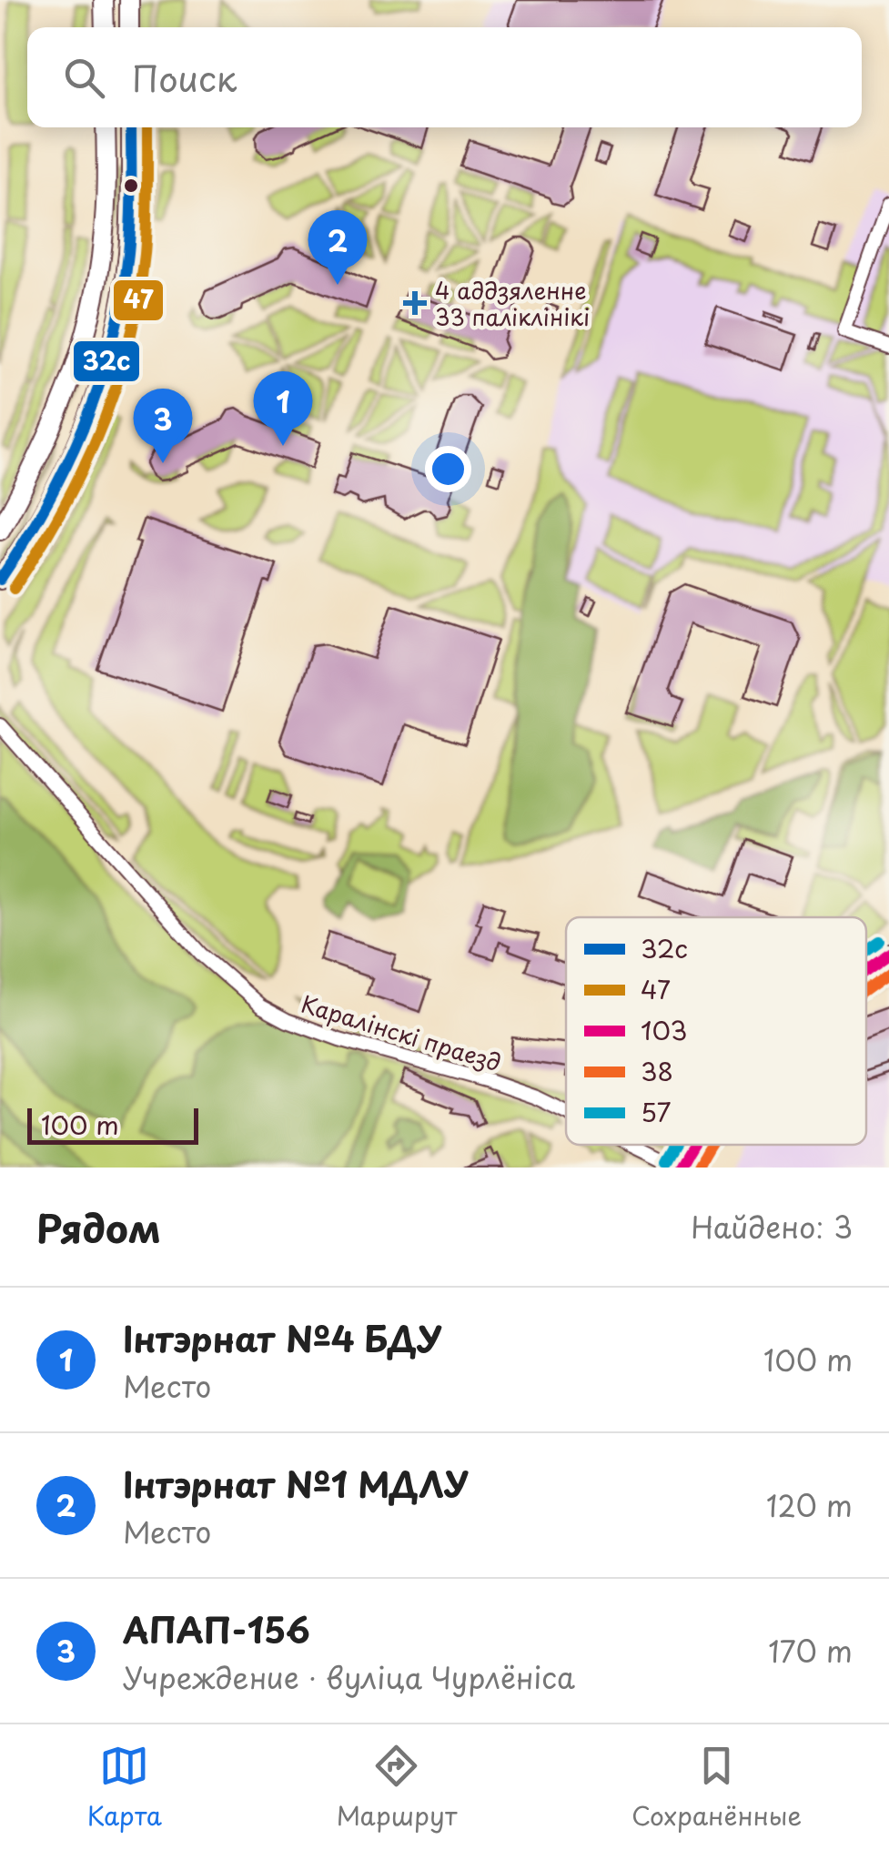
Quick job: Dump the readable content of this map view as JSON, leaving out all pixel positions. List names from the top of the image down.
{
  "streets": {
    "street": ["Каралінскі праезд"]
  },
  "places": {
    "health": ["4 аддзяленне 33 паліклінікі"]
  },
  "lines": [
    "transit line 32с",
    "transit line 47",
    "transit line 57",
    "transit line 103",
    "transit line 38"
  ],
  "legend": [
    "32с",
    "47",
    "103",
    "38",
    "57"
  ],
  "scale_bar": "100 m",
  "page": {
    "search": "Поиск",
    "pins": ["2", "1", "3"],
    "scale": "100 m",
    "heading": ["Рядом", "Найдено: 3"],
    "list": [
      {
        "mark": "1",
        "name": "Інтэрнат №4 БДУ",
        "note": "Место",
        "value": "100 m"
      },
      {
        "mark": "2",
        "name": "Інтэрнат №1 МДЛУ",
        "note": "Место",
        "value": "120 m"
      },
      {
        "mark": "3",
        "name": "АПАП-156",
        "note": "Учреждение · вуліца Чурлёніса",
        "value": "170 m"
      }
    ],
    "nav": ["Карта", "Маршрут", "Сохранённые"]
  }
}
